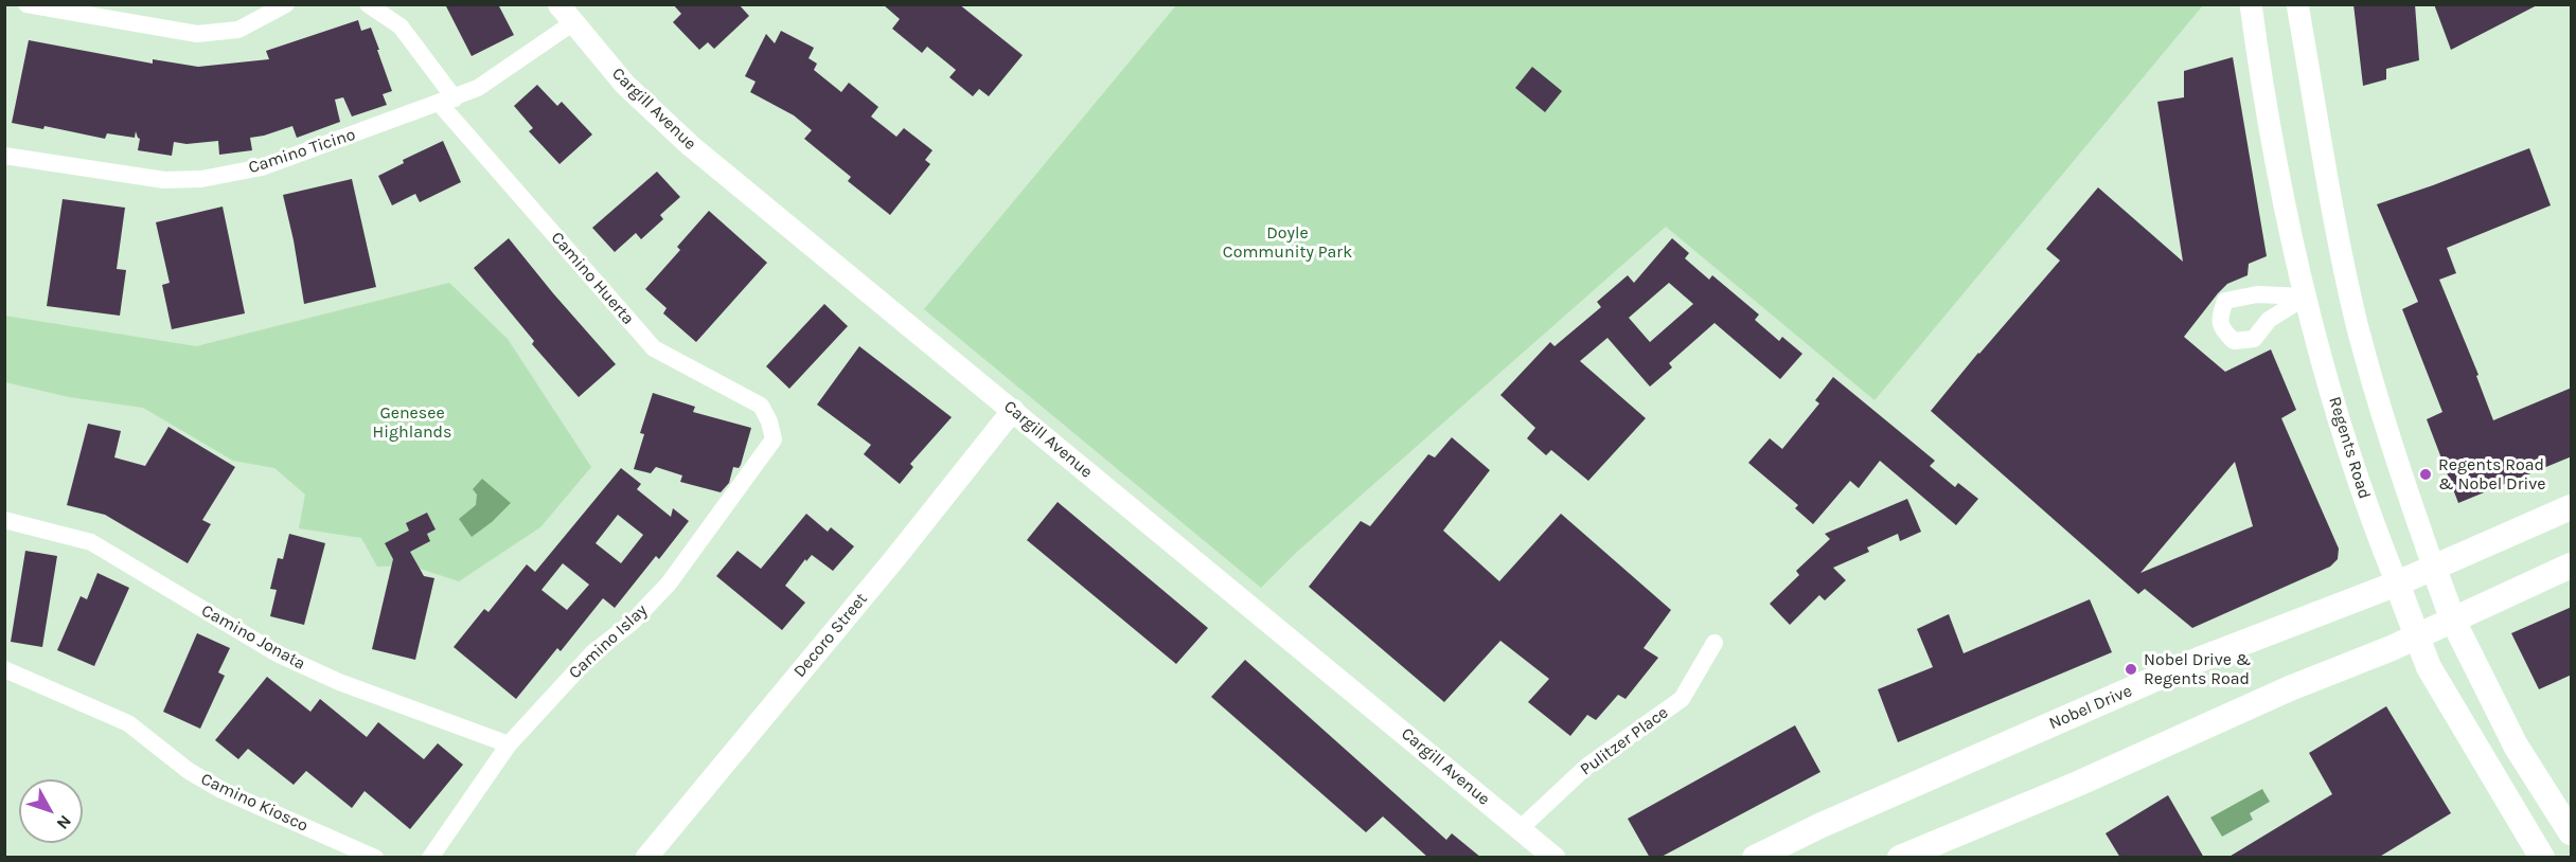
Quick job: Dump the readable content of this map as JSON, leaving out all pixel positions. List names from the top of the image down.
{
  "streets": {
    "main road": ["Regents Road", "Nobel Drive"],
    "street": [
      "Cargill Avenue",
      "Camino Ticino",
      "Camino Huerta",
      "Decoro Street",
      "Camino Jonata",
      "Camino Islay",
      "Pulitzer Place",
      "Camino Kiosco"
    ]
  },
  "crossings": [
    ["Cargill Avenue", "Camino Ticino"],
    ["Cargill Avenue", "Decoro Street"],
    ["Cargill Avenue", "Pulitzer Place"],
    ["Camino Ticino", "Camino Huerta"],
    ["Camino Huerta", "Camino Islay"],
    ["Regents Road", "Nobel Drive"],
    ["Camino Jonata", "Camino Islay"]
  ],
  "parks": ["Doyle Community Park", "Genesee Highlands"],
  "places": ["Regents Road & Nobel Drive", "Nobel Drive & Regents Road"],
  "north": "bottom right"
}
